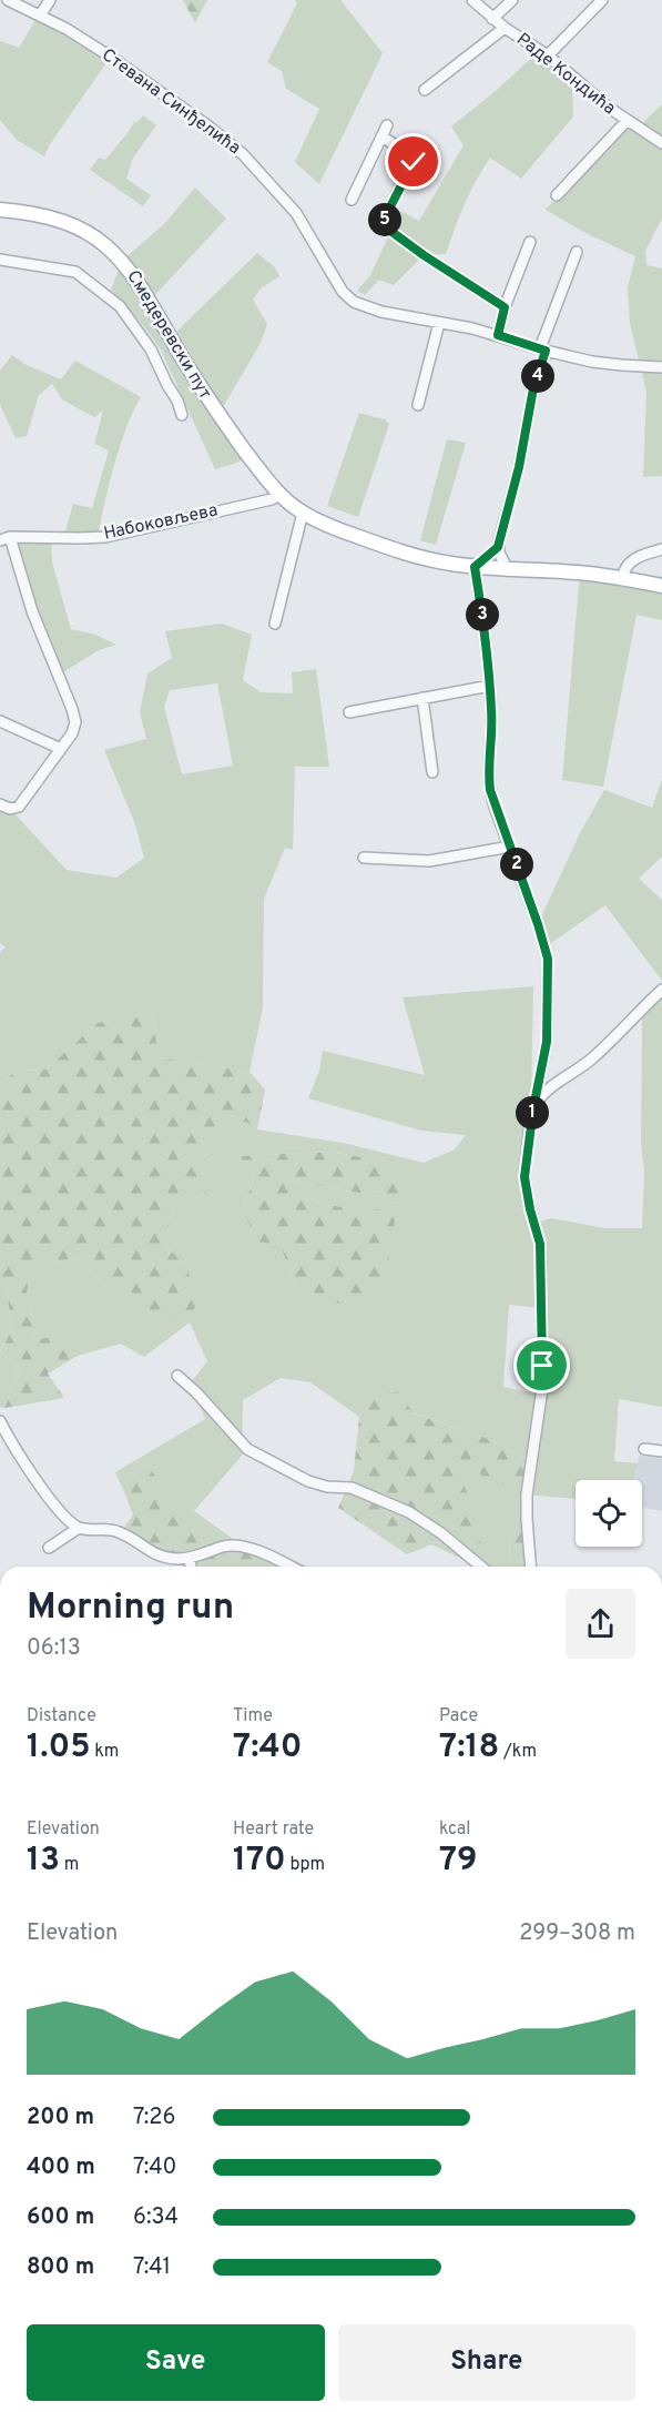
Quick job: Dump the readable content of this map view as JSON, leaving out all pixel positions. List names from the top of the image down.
{
  "streets": {
    "main road": ["Смедеревски пут"],
    "street": ["Раде Кондића", "Стевана Синђелића", "Набоковљева"]
  },
  "crossings": [
    ["Смедеревски пут", "Набоковљева"]
  ],
  "page": {
    "pins": [
      "5",
      "4",
      "3",
      "2",
      "1"
    ],
    "heading": ["Morning run", "06:13"],
    "stats": [
      ["Distance", "1.05 km"],
      ["Time", "7:40"],
      ["Pace", "7:18 /km"],
      ["Elevation", "13 m"],
      ["Heart rate", "170 bpm"],
      ["kcal", "79"]
    ],
    "chart": ["Elevation", "299–308 m"],
    "list": [
      {
        "name": "200 m",
        "note": "7:26"
      },
      {
        "name": "400 m",
        "note": "7:40"
      },
      {
        "name": "600 m",
        "note": "6:34"
      },
      {
        "name": "800 m",
        "note": "7:41"
      }
    ],
    "buttons": ["Save", "Share"]
  }
}
